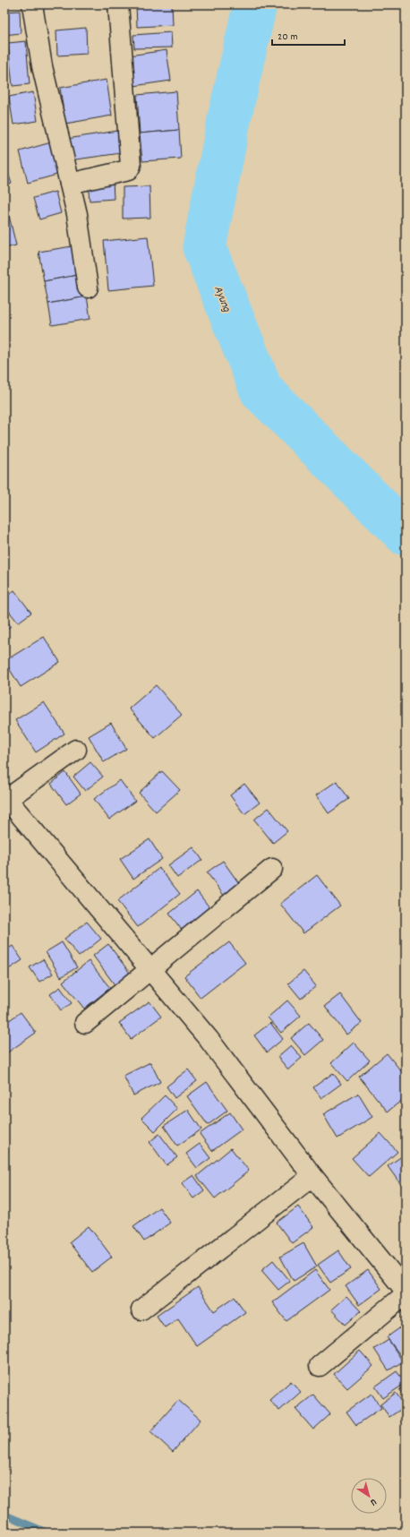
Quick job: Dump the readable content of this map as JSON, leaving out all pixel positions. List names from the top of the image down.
{
  "water": ["Ayung"],
  "scale_bar": "20 m",
  "north": "bottom right"
}
